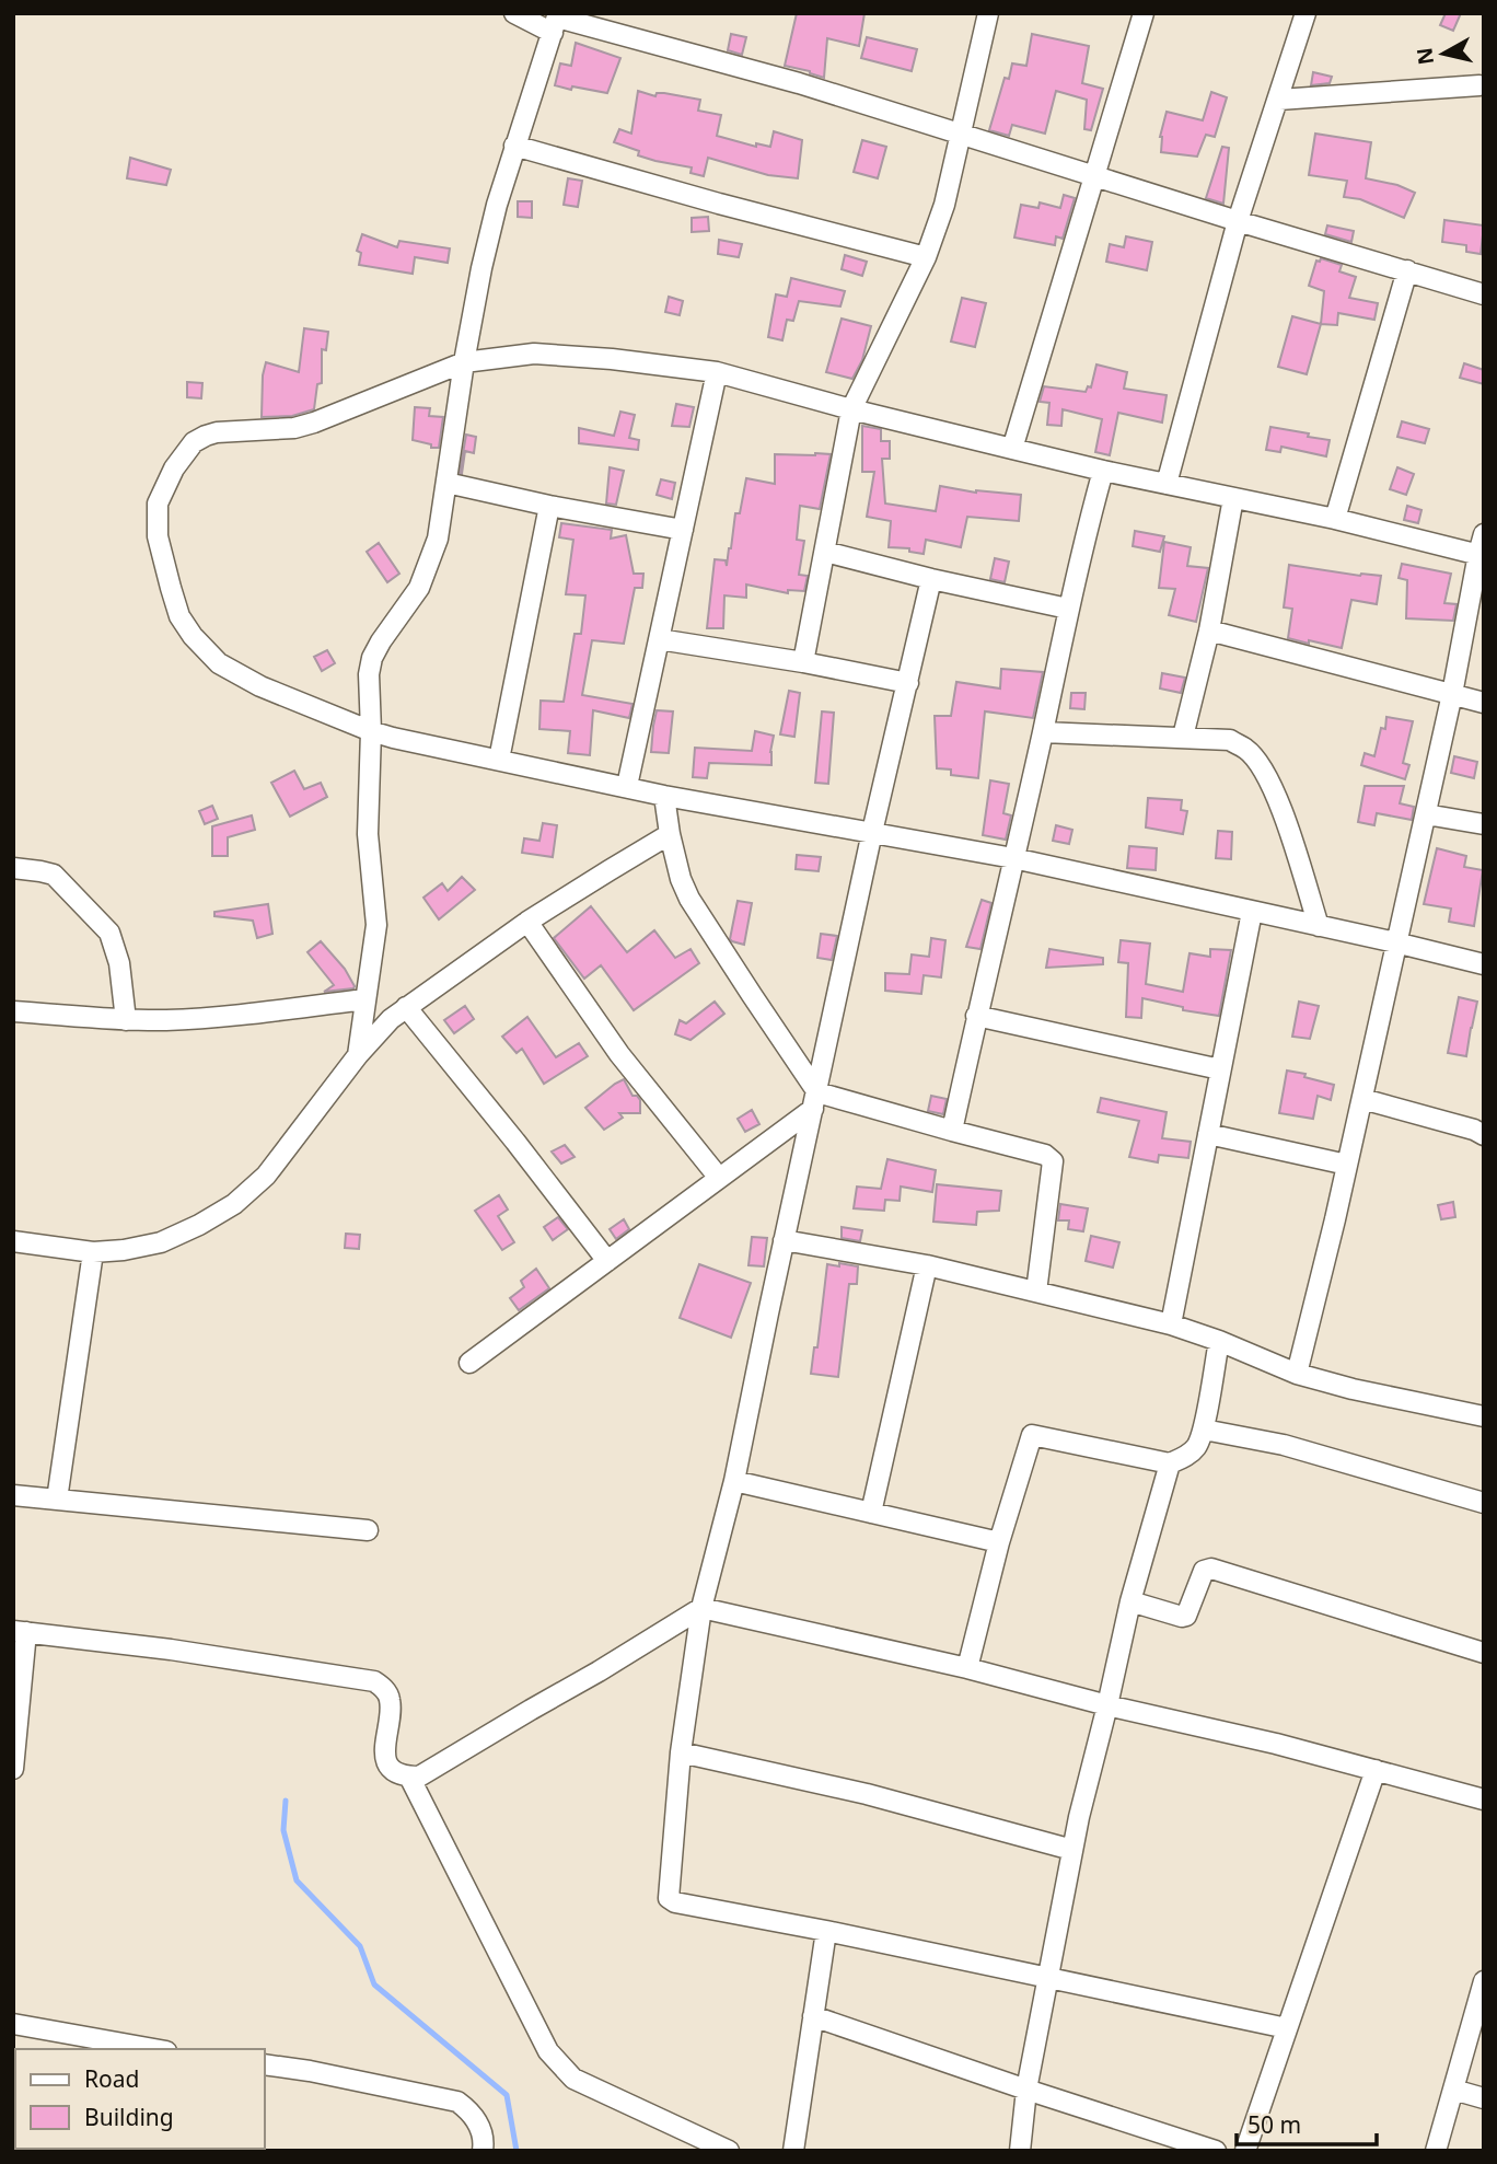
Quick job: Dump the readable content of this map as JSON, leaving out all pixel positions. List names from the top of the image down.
{
  "legend": ["Road", "Building"],
  "scale_bar": "50 m",
  "north": "left"
}
